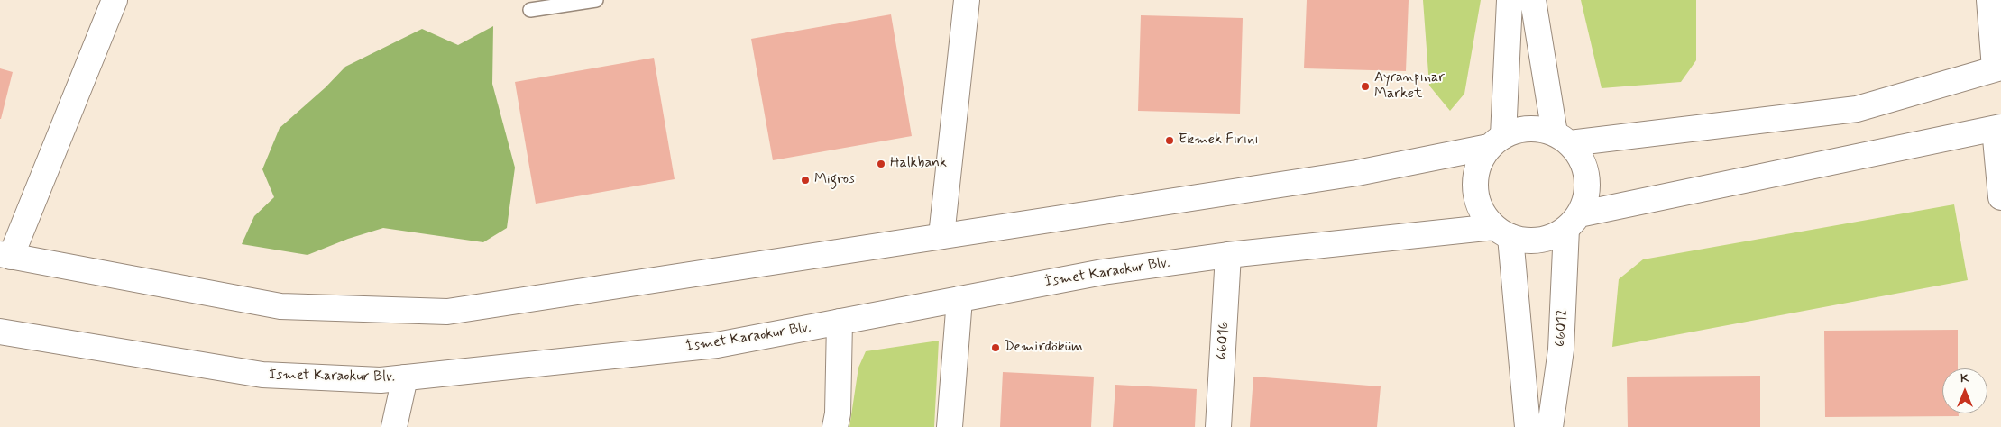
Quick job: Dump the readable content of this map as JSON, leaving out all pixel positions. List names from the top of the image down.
{
  "streets": {
    "main road": ["İsmet Karaokur Blv.", "66012", "66016"]
  },
  "crossings": [
    ["İsmet Karaokur Blv.", "66012"],
    ["İsmet Karaokur Blv.", "66016"]
  ],
  "places": [
    "Ayranpınar Market",
    "Ekmek Fırını",
    "Halkbank",
    "Migros",
    "Demirdöküm"
  ],
  "north": "top"
}
